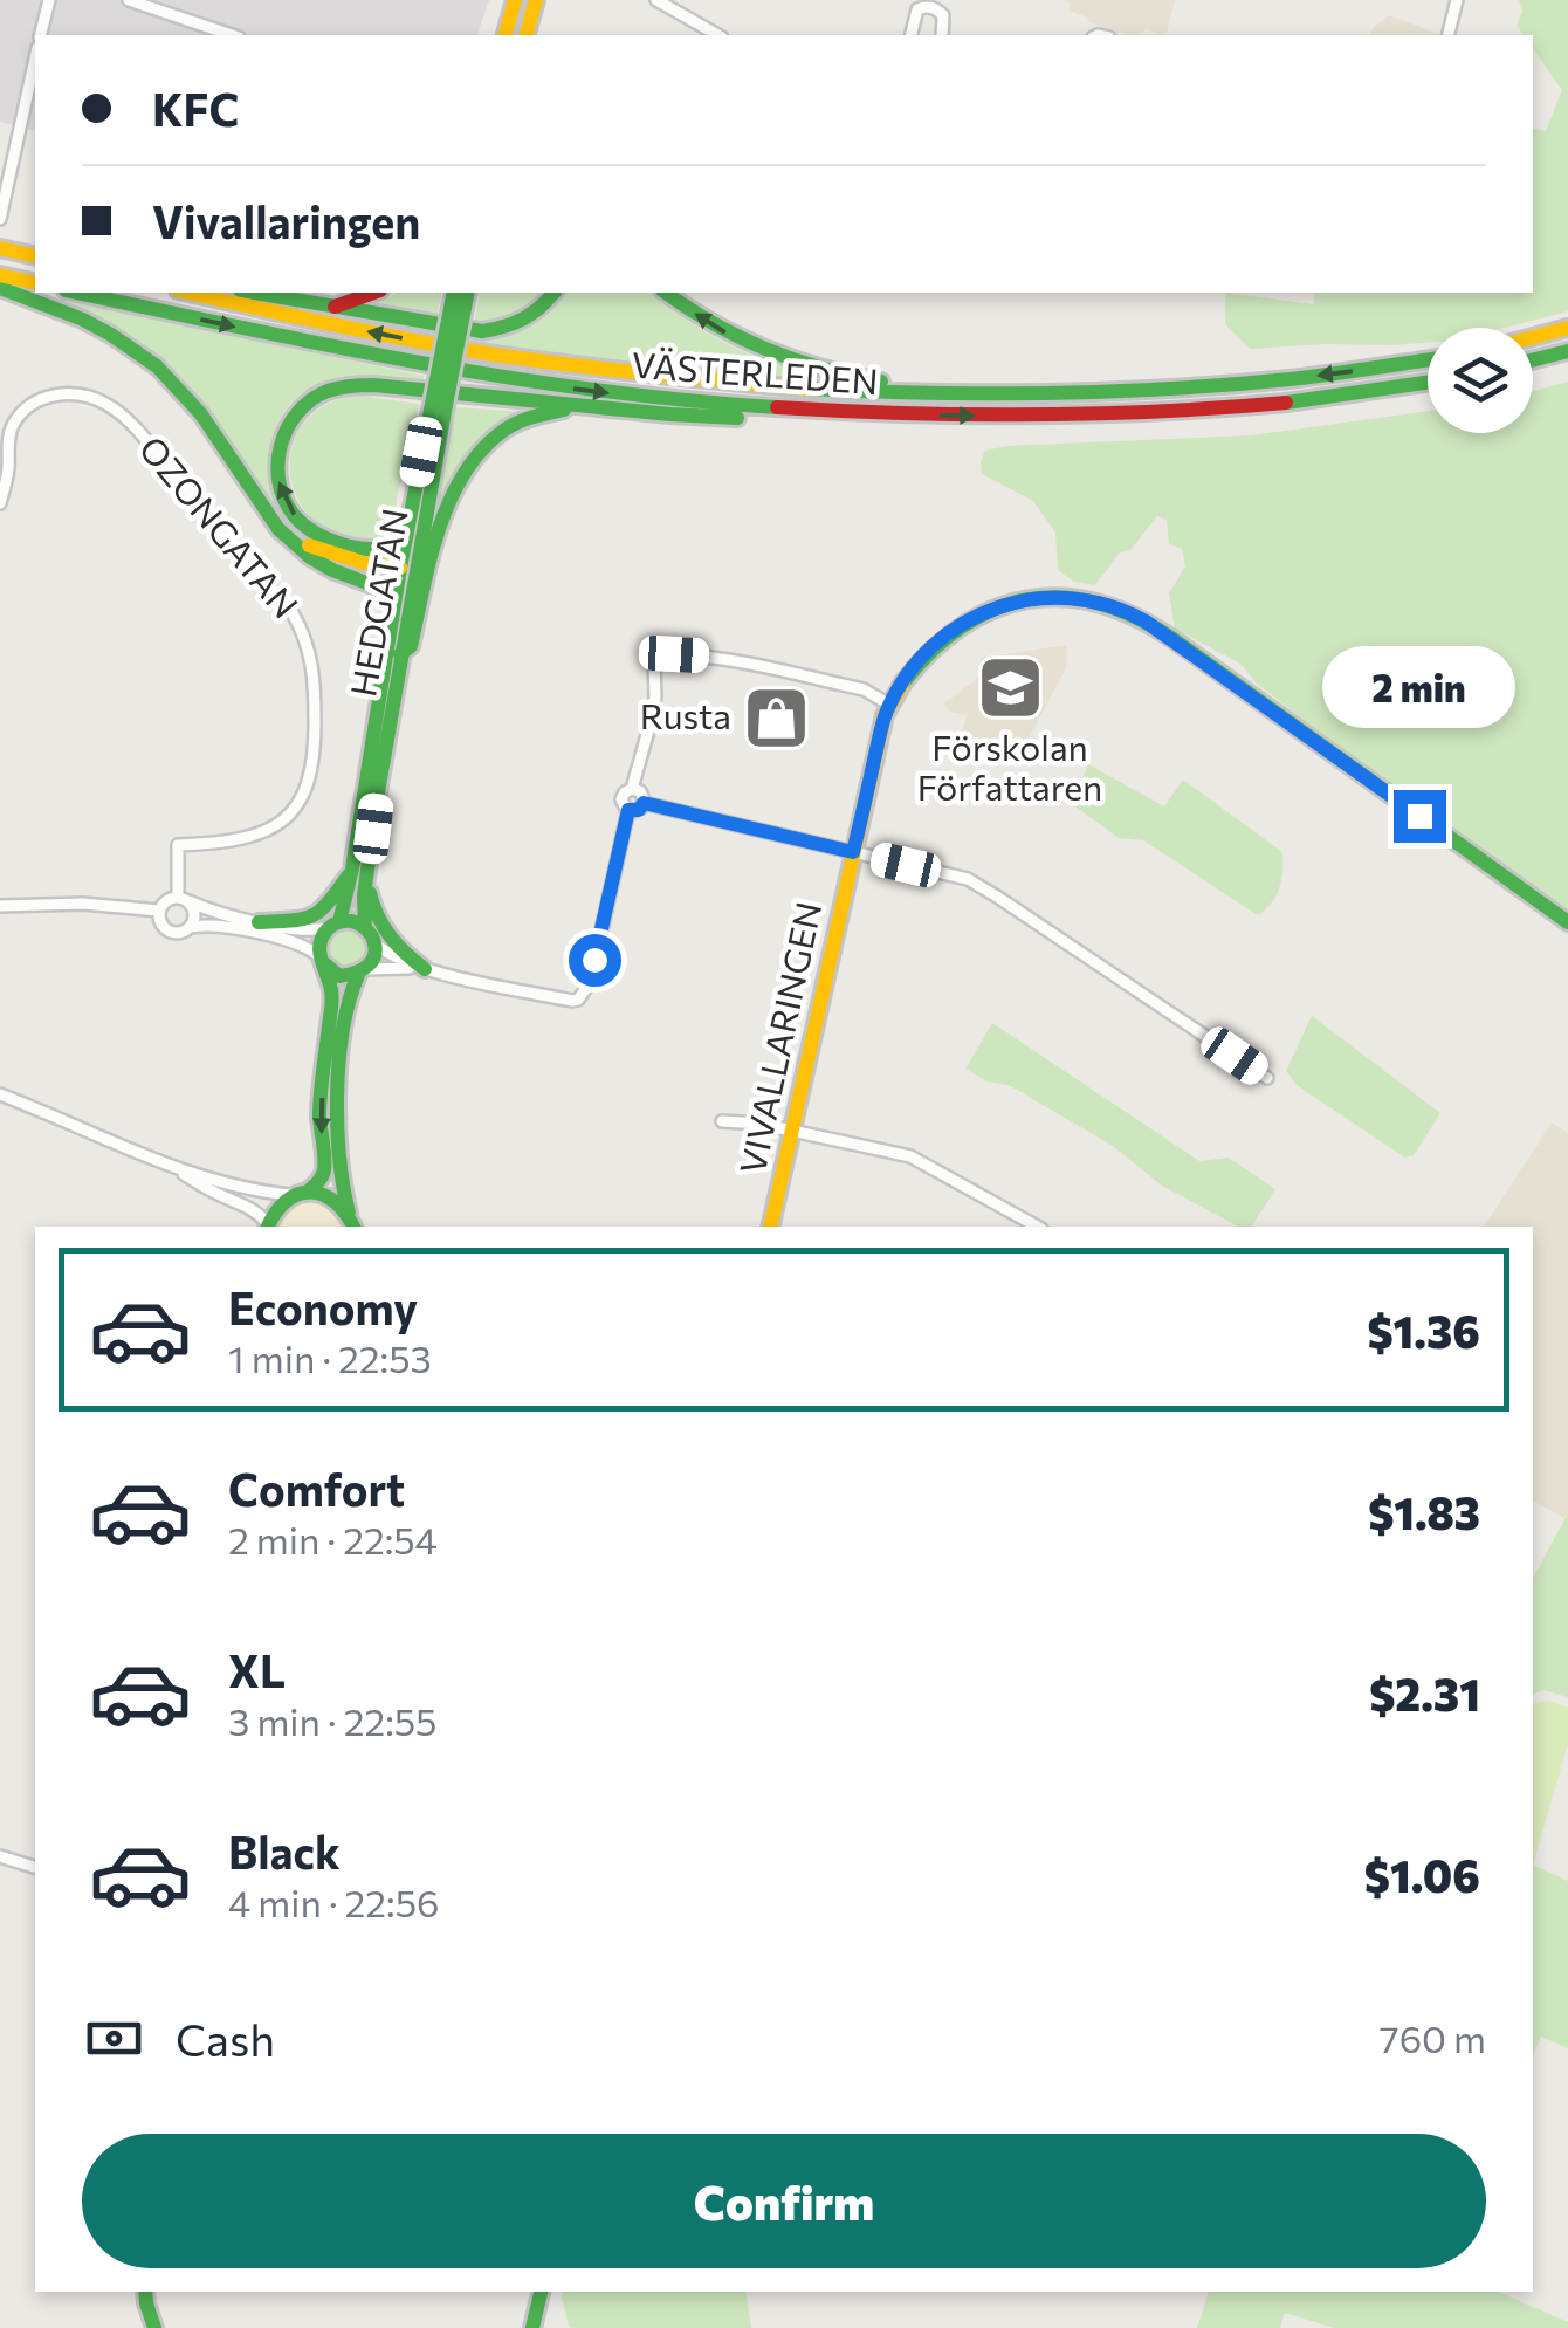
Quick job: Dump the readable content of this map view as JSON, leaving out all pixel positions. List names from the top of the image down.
{
  "streets": {
    "main road": ["VÄSTERLEDEN", "HEDGATAN", "VIVALLARINGEN"],
    "street": ["OZONGATAN"]
  },
  "places": {
    "school or university": ["Förskolan Författaren"],
    "shop": ["Rusta"]
  },
  "page": {
    "banner": ["KFC", "Vivallaringen"],
    "bubble": "2 min",
    "list": [
      {
        "name": "Economy",
        "note": "1 min · 22:53",
        "value": "$1.36"
      },
      {
        "name": "Comfort",
        "note": "2 min · 22:54",
        "value": "$1.83"
      },
      {
        "name": "XL",
        "note": "3 min · 22:55",
        "value": "$2.31"
      },
      {
        "name": "Black",
        "note": "4 min · 22:56",
        "value": "$1.06"
      }
    ],
    "pay": ["Cash", "760 m"],
    "buttons": "Confirm"
  }
}
